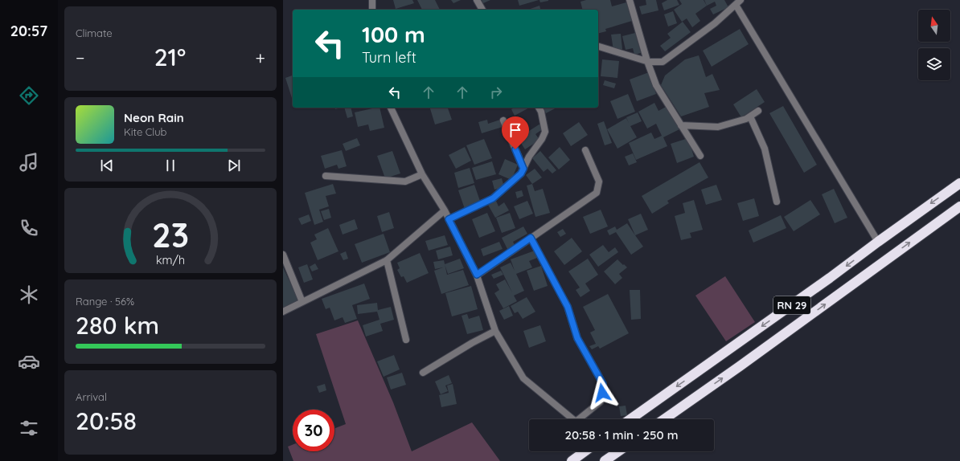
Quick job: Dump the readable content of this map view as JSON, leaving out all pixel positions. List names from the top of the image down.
{
  "streets": {
    "highway": ["RN 29"]
  },
  "north": "top",
  "page": {
    "tabs": "20:57",
    "tile": [
      "Climate",
      ["Range · 56%", "280 km"],
      ["Arrival", "20:58"]
    ],
    "turn": ["100 m", "Turn left"],
    "heat": ["−", "21°", "+"],
    "song": ["Neon Rain", "Kite Club"],
    "limit": "30",
    "trip": "20:58 · 1 min · 250 m",
    "gauge": ["23", "km/h"]
  }
}
